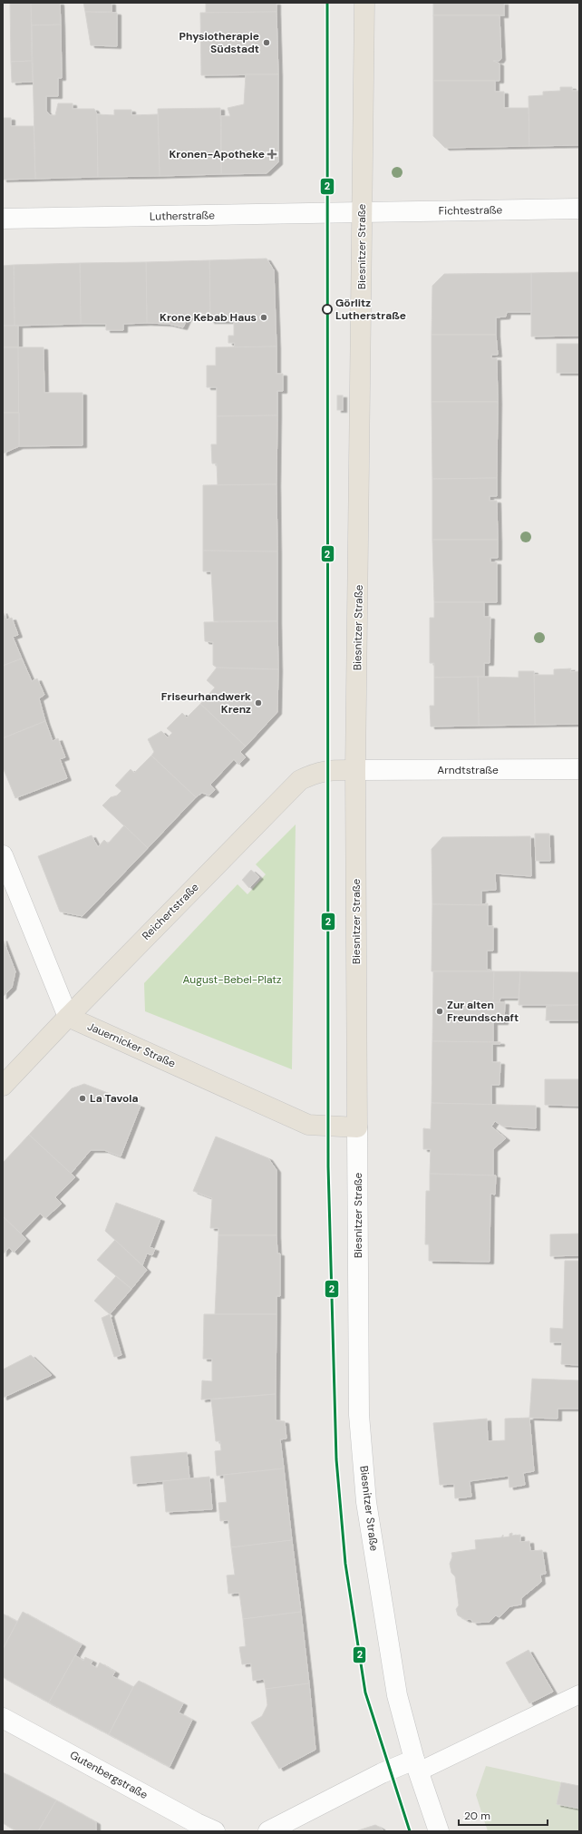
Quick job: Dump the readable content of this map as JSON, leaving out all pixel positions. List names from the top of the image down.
{
  "streets": {
    "main road": ["Biesnitzer Straße", "Reichertstraße", "Jauernicker Straße"],
    "street": [
      "Fichtestraße",
      "Lutherstraße",
      "Arndtstraße",
      "Gutenbergstraße"
    ]
  },
  "crossings": [
    ["Fichtestraße", "Lutherstraße"],
    ["Fichtestraße", "Biesnitzer Straße"],
    ["Lutherstraße", "Biesnitzer Straße"],
    ["Biesnitzer Straße", "Arndtstraße"],
    ["Biesnitzer Straße", "Reichertstraße"],
    ["Biesnitzer Straße", "Jauernicker Straße"],
    ["Arndtstraße", "Reichertstraße"],
    ["Reichertstraße", "Jauernicker Straße"]
  ],
  "parks": ["August-Bebel-Platz"],
  "places": {
    "other": [
      "Physiotherapie Südstadt",
      "Görlitz Lutherstraße",
      "Krone Kebab Haus",
      "Friseurhandwerk Krenz",
      "Zur alten Freundschaft",
      "La Tavola"
    ],
    "health": ["Kronen-Apotheke"]
  },
  "lines": ["transit line 2"],
  "scale_bar": "20 m"
}
